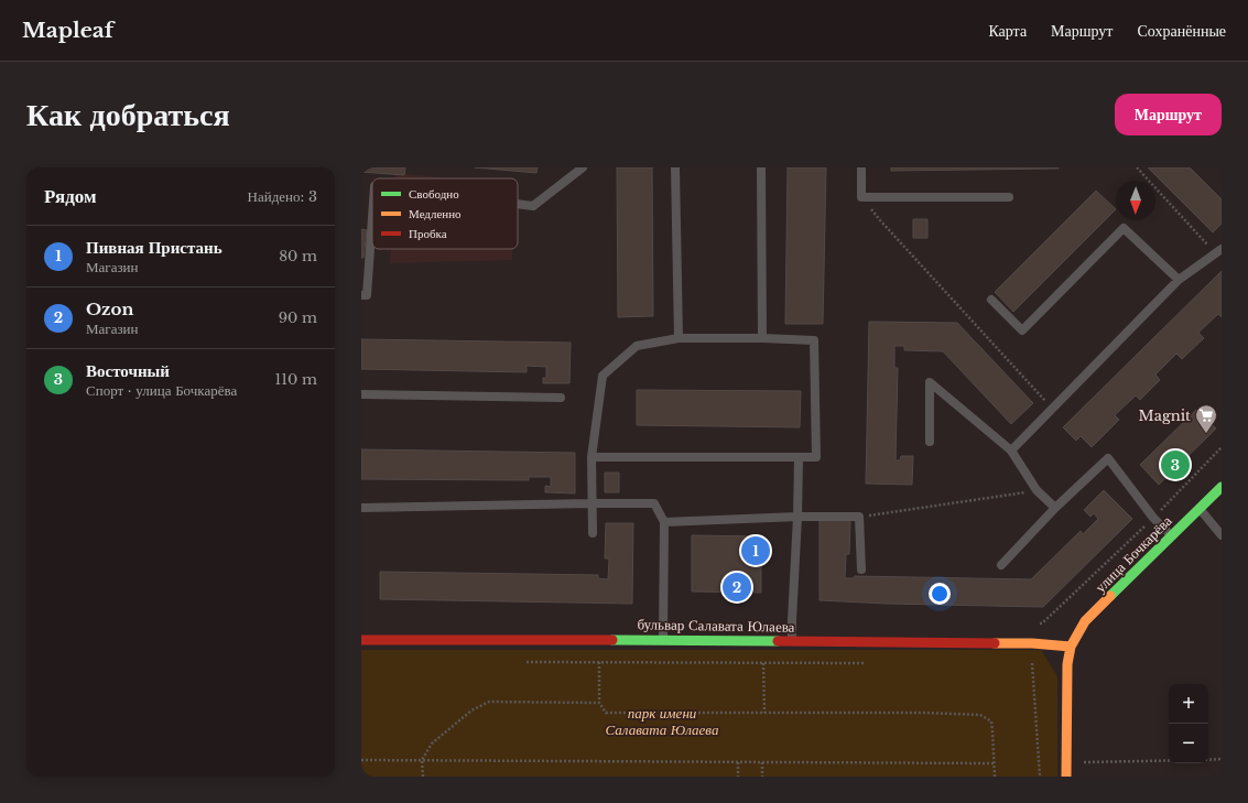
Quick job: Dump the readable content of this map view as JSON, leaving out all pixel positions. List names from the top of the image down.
{
  "streets": {
    "street": ["улица Бочкарёва", "бульвар Салавата Юлаева"]
  },
  "crossings": [
    ["улица Бочкарёва", "бульвар Салавата Юлаева"]
  ],
  "parks": ["парк имени Салавата Юлаева"],
  "places": {
    "supermarket": ["Magnit"]
  },
  "legend": ["Свободно", "Медленно", "Пробка"],
  "north": "bottom",
  "page": {
    "header": "Mapleaf",
    "nav": ["Карта", "Маршрут", "Сохранённые"],
    "buttons": "Маршрут",
    "title": "Как добраться",
    "heading": ["Рядом", "Найдено: 3"],
    "list": [
      {
        "mark": "1",
        "name": "Пивная Пристань",
        "note": "Магазин",
        "value": "80 m"
      },
      {
        "mark": "2",
        "name": "Ozon",
        "note": "Магазин",
        "value": "90 m"
      },
      {
        "mark": "3",
        "name": "Восточный",
        "note": "Спорт · улица Бочкарёва",
        "value": "110 m"
      }
    ],
    "pins": ["3", "1", "2"],
    "map_buttons": ["+", "−"]
  }
}
